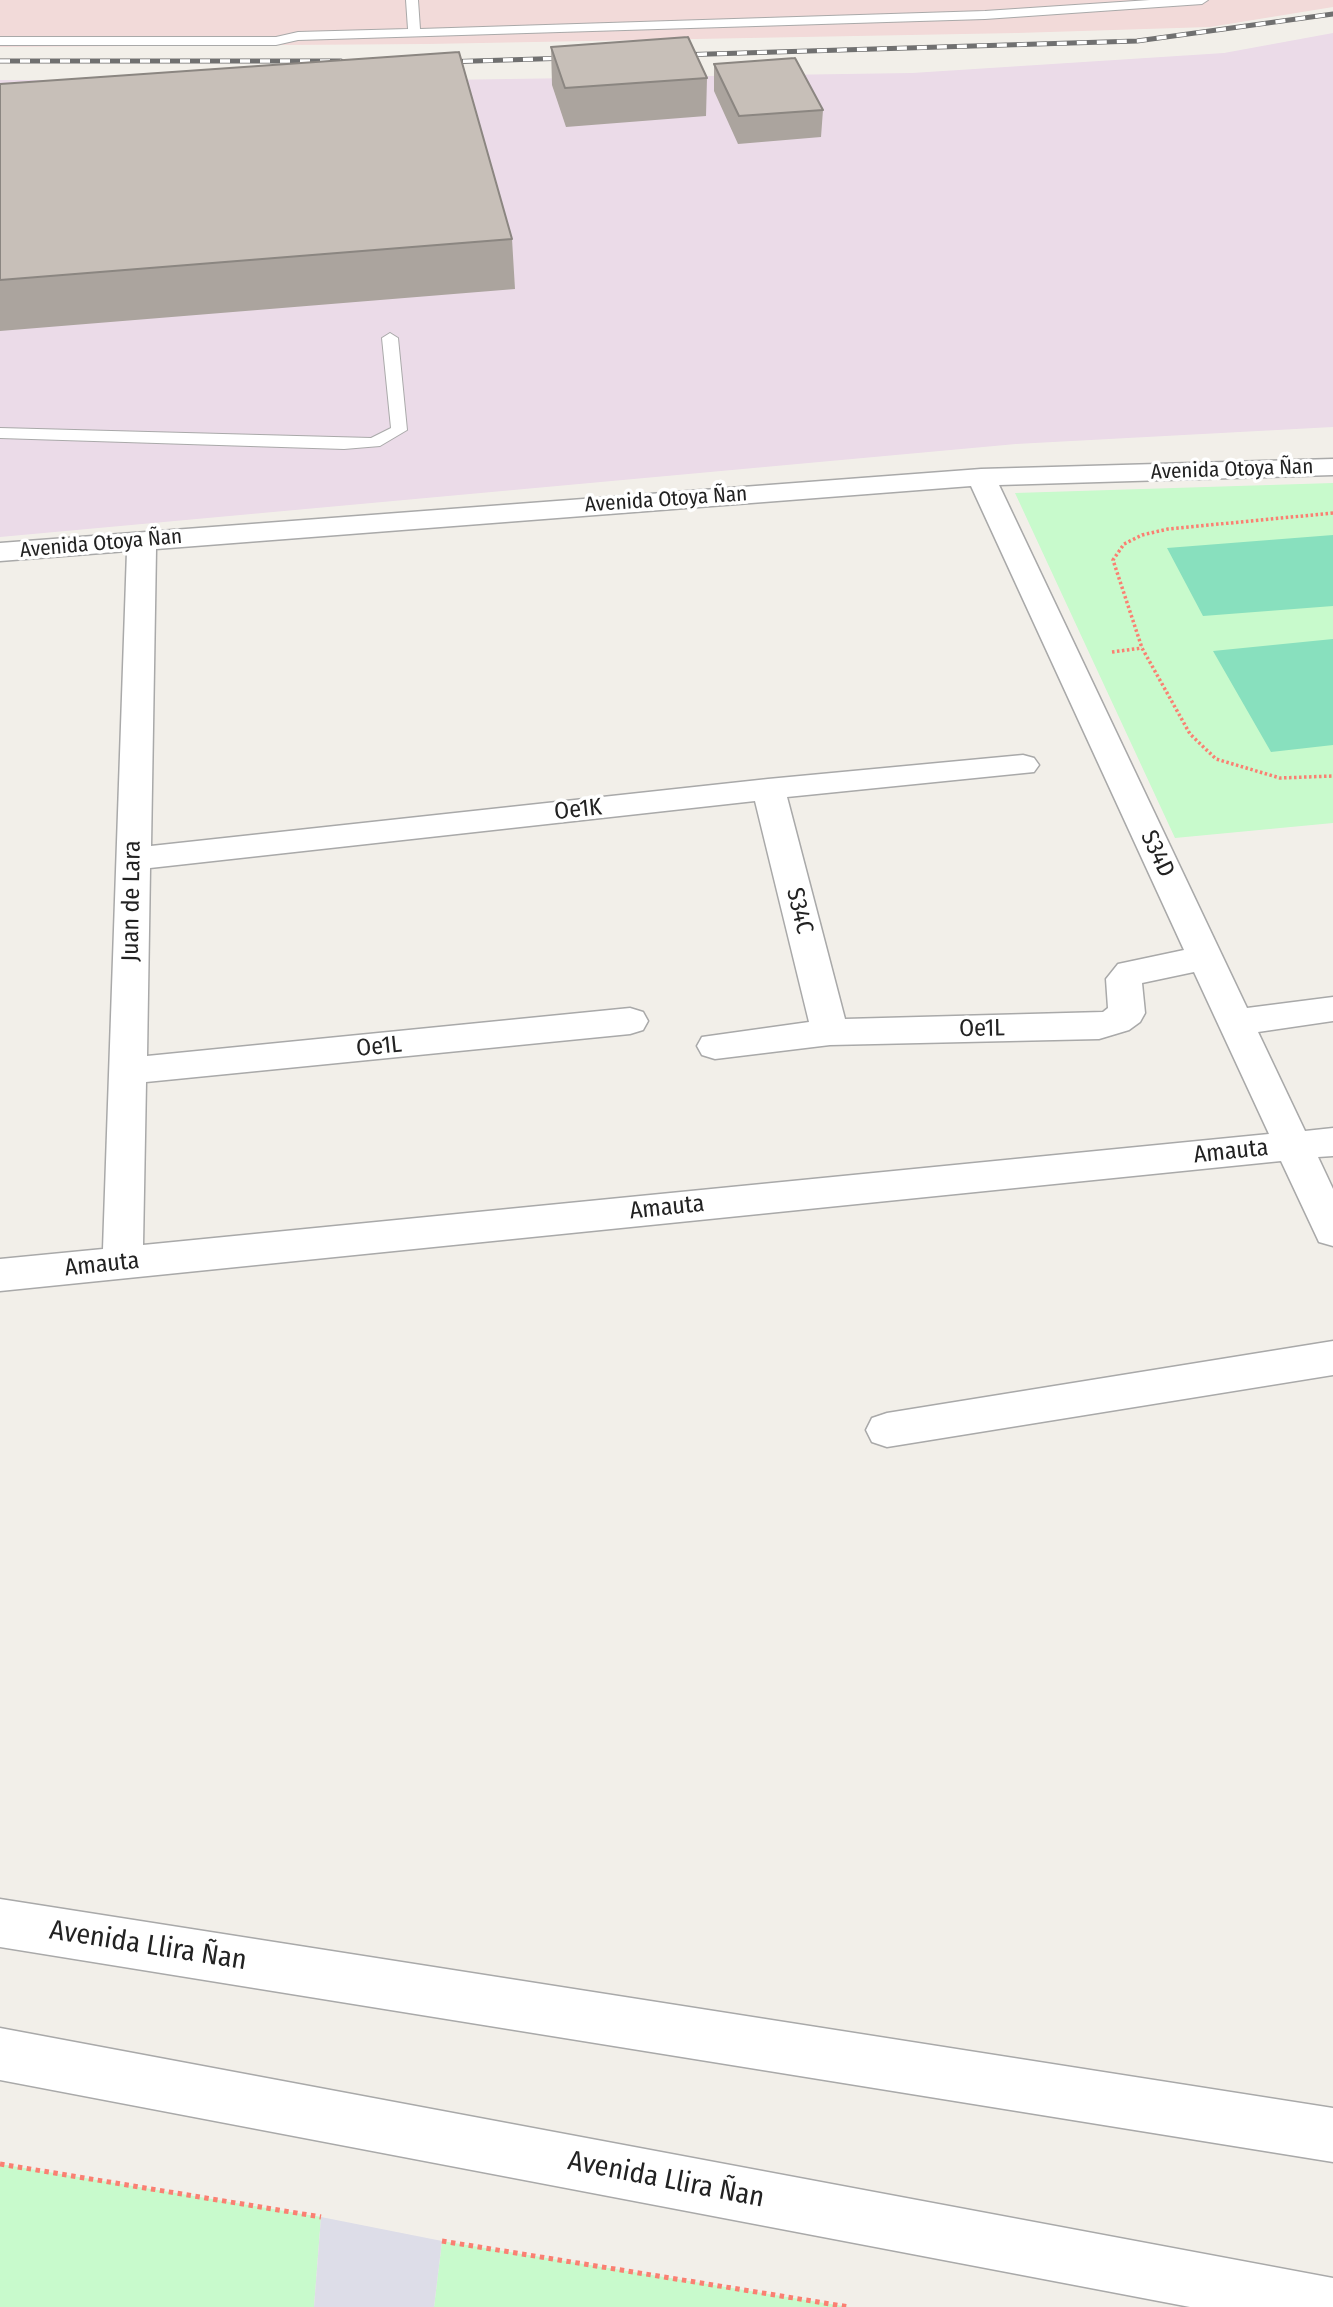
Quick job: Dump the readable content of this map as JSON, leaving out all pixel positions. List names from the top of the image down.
{
  "streets": {
    "street": [
      "Avenida Otoya Ñan",
      "Oe1K",
      "S34D",
      "Juan de Lara",
      "S34C",
      "Oe1L",
      "Amauta",
      "Avenida Llira Ñan"
    ]
  },
  "crossings": [
    ["Avenida Otoya Ñan", "S34D"],
    ["Avenida Otoya Ñan", "Juan de Lara"],
    ["Oe1K", "Juan de Lara"],
    ["Oe1K", "S34C"],
    ["S34D", "Oe1L"],
    ["S34D", "Amauta"],
    ["Juan de Lara", "Oe1L"],
    ["Juan de Lara", "Amauta"],
    ["S34C", "Oe1L"]
  ]
}
